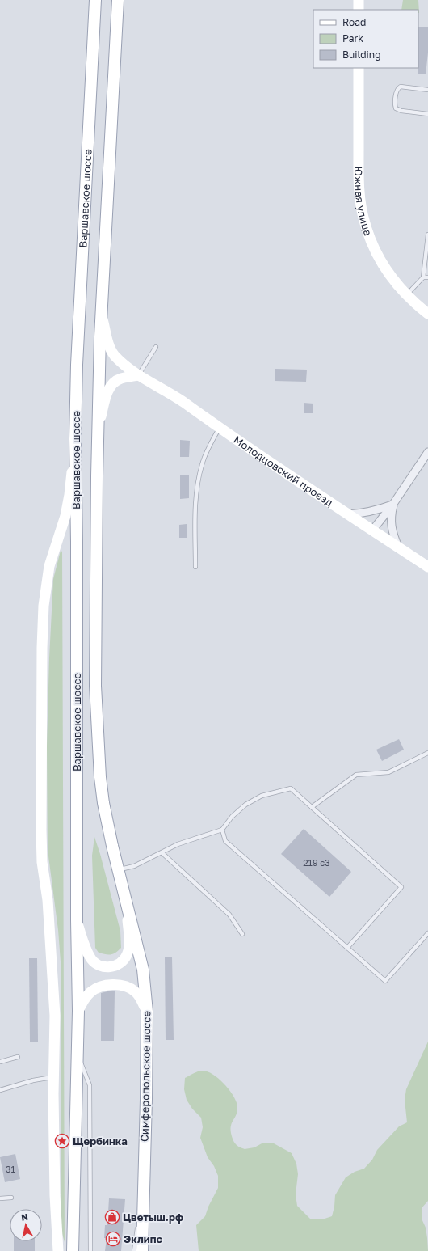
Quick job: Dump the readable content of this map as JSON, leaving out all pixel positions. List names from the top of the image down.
{
  "streets": {
    "main road": ["Варшавское шоссе", "Симферопольское шоссе"],
    "street": ["Южная улица", "Молодцовский проезд"]
  },
  "crossings": [
    ["Варшавское шоссе", "Молодцовский проезд"],
    ["Варшавское шоссе", "Симферопольское шоссе"]
  ],
  "places": {
    "place": ["Щербинка"],
    "shop": ["Цветыш.рф"],
    "hotel": ["Эклипс"]
  },
  "house_numbers": ["219 с3", "31"],
  "legend": ["Road", "Park", "Building"],
  "north": "top"
}
